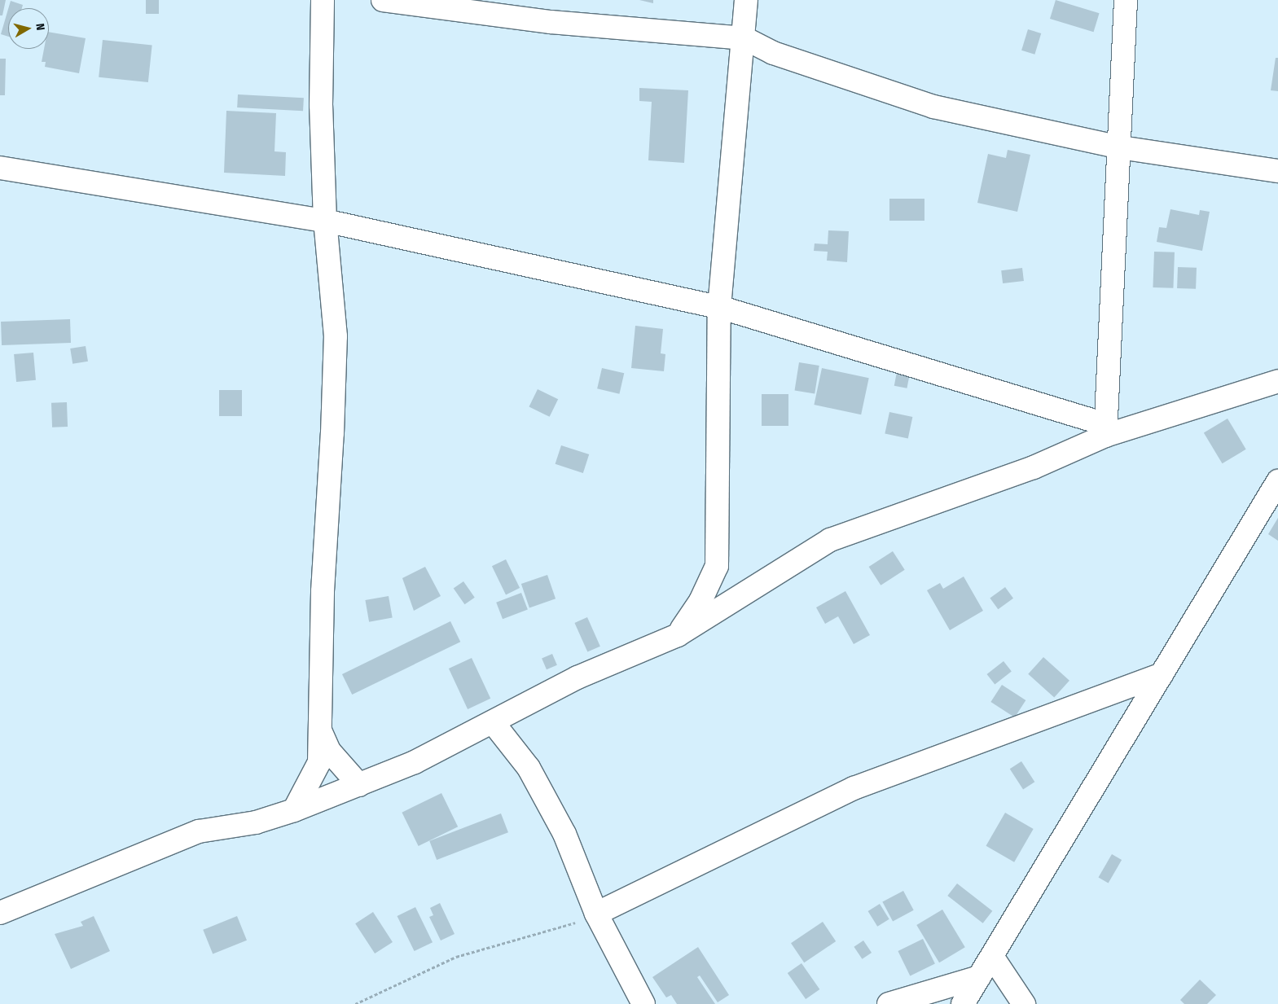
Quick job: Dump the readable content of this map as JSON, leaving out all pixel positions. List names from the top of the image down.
{
  "north": "right"
}
